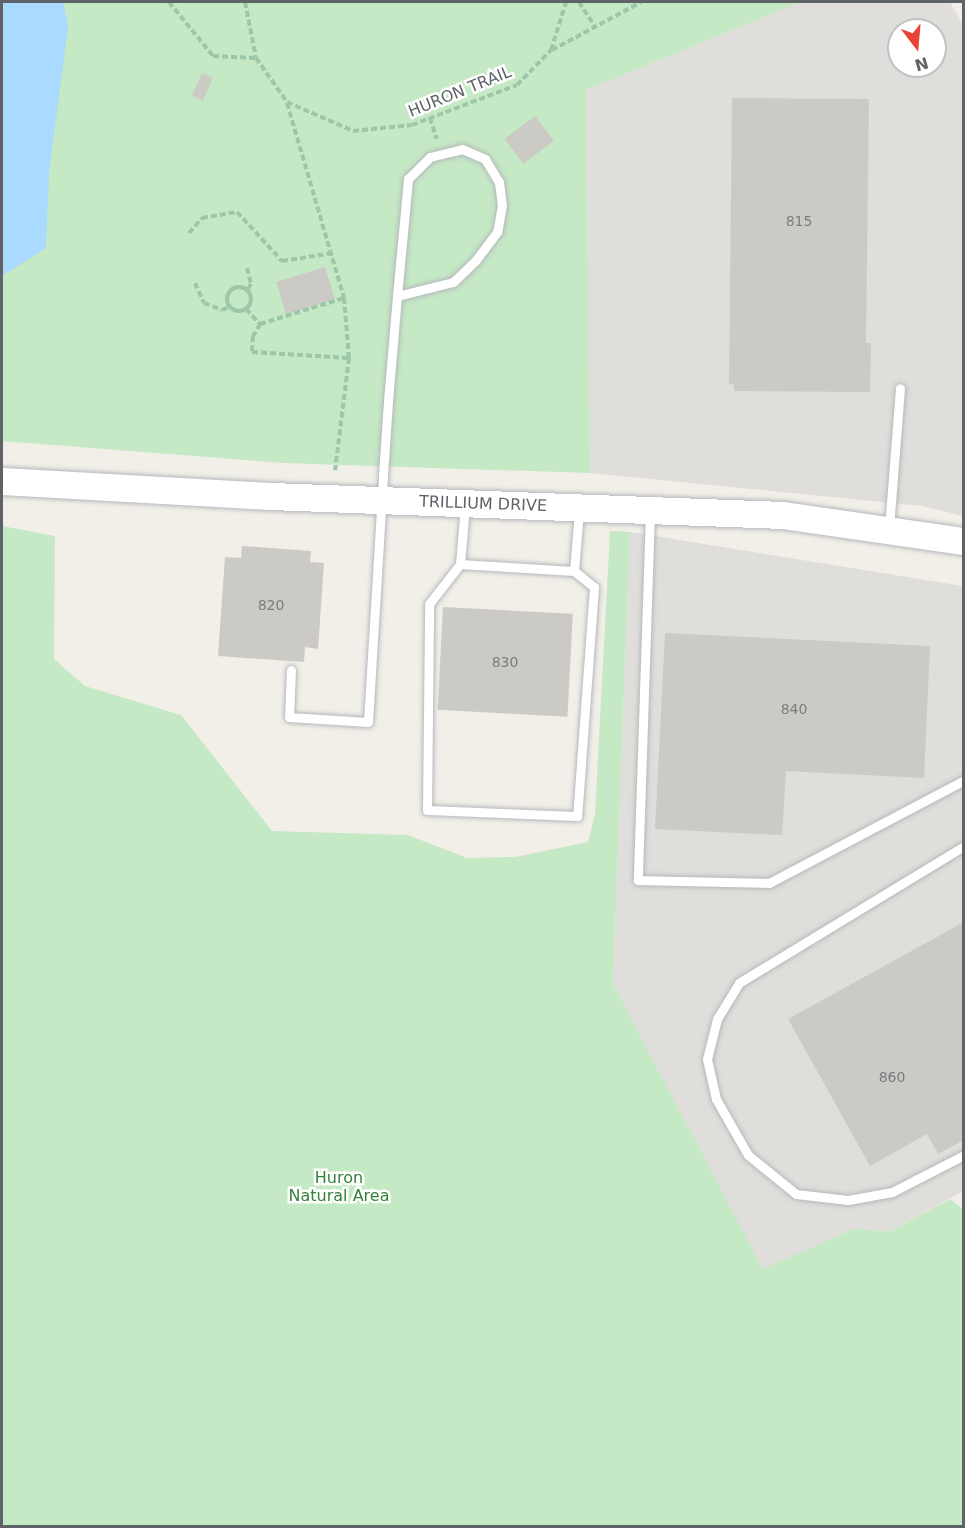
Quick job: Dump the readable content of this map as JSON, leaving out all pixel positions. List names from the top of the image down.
{
  "streets": {
    "street": ["TRILLIUM DRIVE"],
    "path": ["HURON TRAIL"]
  },
  "parks": ["Huron Natural Area"],
  "house_numbers": [
    "815",
    "820",
    "830",
    "840",
    "860"
  ],
  "north": "bottom"
}
